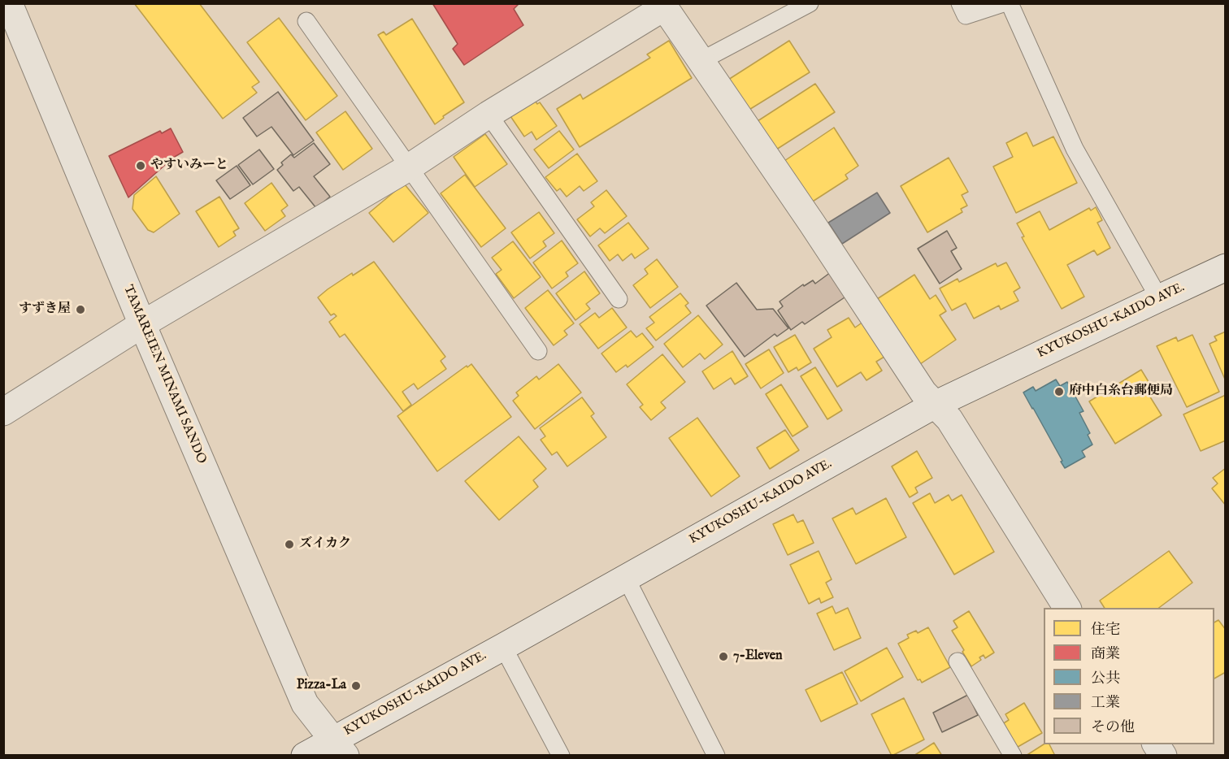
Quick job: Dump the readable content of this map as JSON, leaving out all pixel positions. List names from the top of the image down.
{
  "streets": {
    "street": ["KYUKOSHU-KAIDO AVE.", "TAMAREIEN MINAMI SANDO"]
  },
  "crossings": [
    ["KYUKOSHU-KAIDO AVE.", "TAMAREIEN MINAMI SANDO"]
  ],
  "places": [
    "やすいみーと",
    "すずき屋",
    "府中白糸台郵便局",
    "ズイカク",
    "7-Eleven",
    "Pizza-La"
  ],
  "legend": [
    "住宅",
    "商業",
    "公共",
    "工業",
    "その他"
  ]
}
